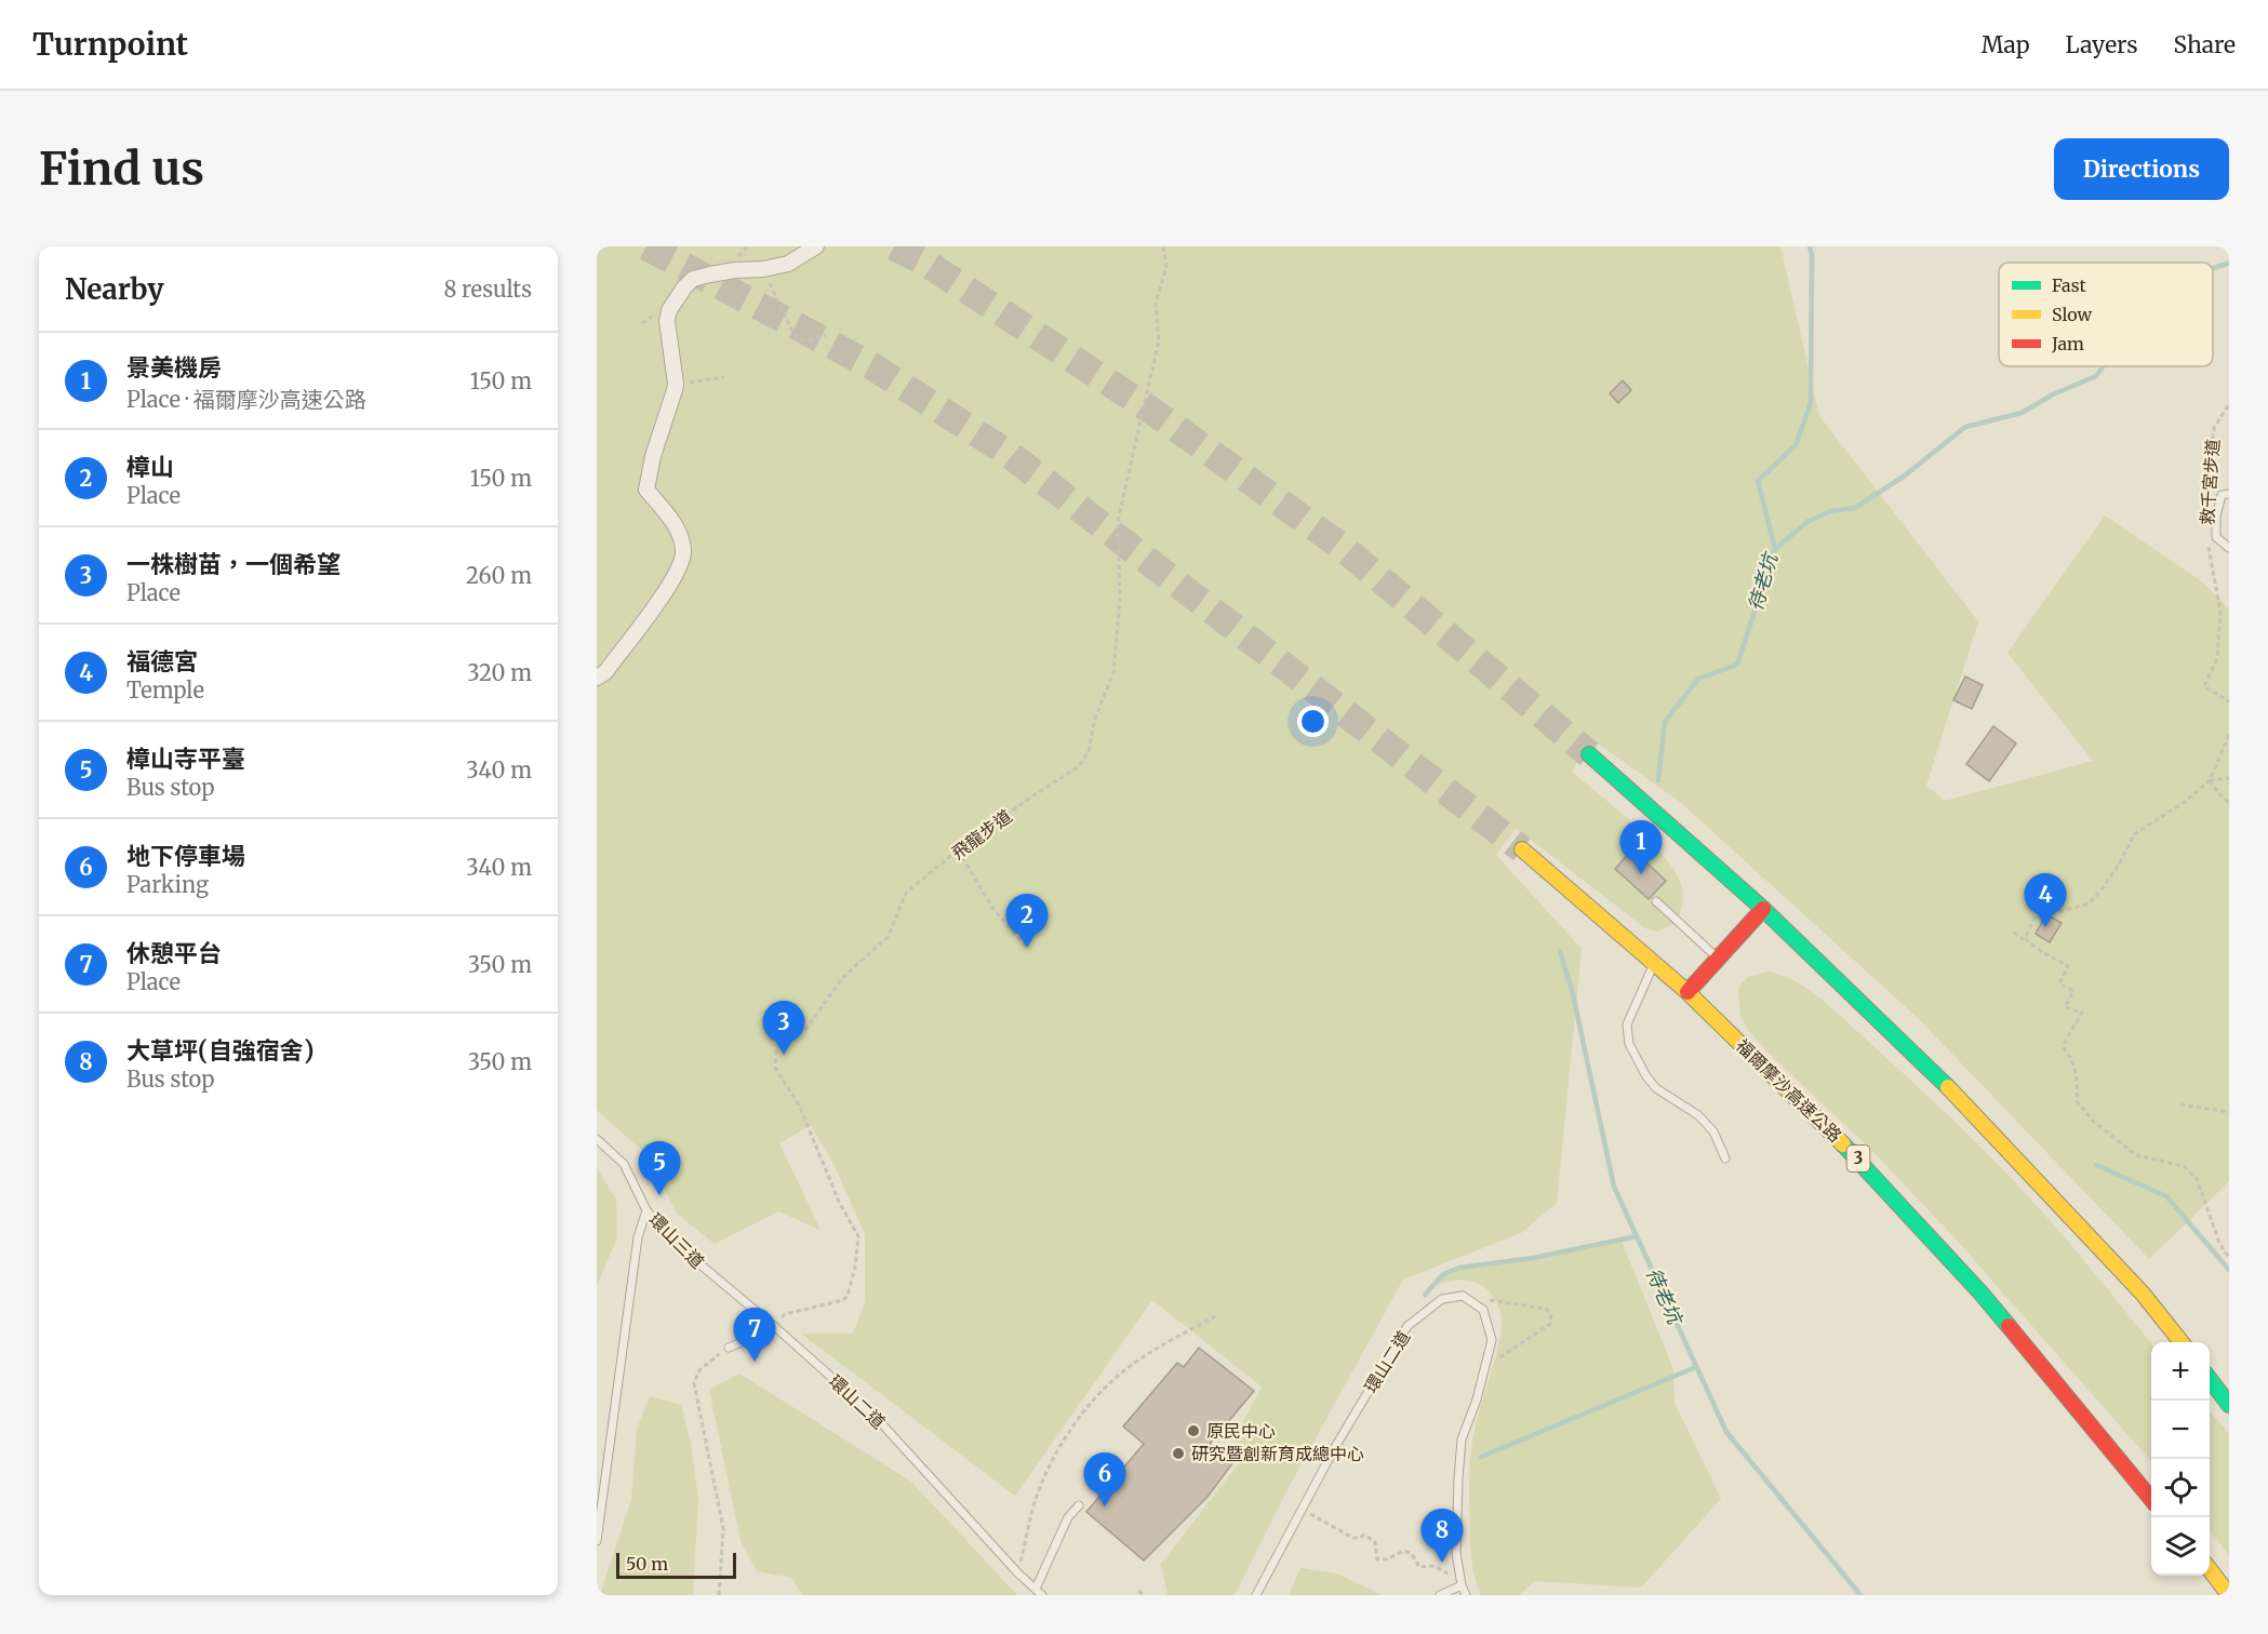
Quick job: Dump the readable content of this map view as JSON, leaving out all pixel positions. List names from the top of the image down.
{
  "streets": {
    "highway": ["福爾摩沙高速公路", "3"],
    "lane": ["環山三道", "環山二道"],
    "path": ["救千宮步道", "飛龍步道"]
  },
  "crossings": [
    ["飛龍步道", "環山三道"],
    ["飛龍步道", "環山二道"],
    ["環山三道", "環山二道"]
  ],
  "water": ["待老坑"],
  "places": ["原民中心", "研究暨創新育成總中心"],
  "legend": ["Fast", "Slow", "Jam"],
  "scale_bar": "50 m",
  "page": {
    "header": "Turnpoint",
    "nav": ["Map", "Layers", "Share"],
    "buttons": "Directions",
    "title": "Find us",
    "heading": ["Nearby", "8 results"],
    "list": [
      {
        "mark": "1",
        "name": "景美機房",
        "note": "Place · 福爾摩沙高速公路",
        "value": "150 m"
      },
      {
        "mark": "2",
        "name": "樟山",
        "note": "Place",
        "value": "150 m"
      },
      {
        "mark": "3",
        "name": "一株樹苗，一個希望",
        "note": "Place",
        "value": "260 m"
      },
      {
        "mark": "4",
        "name": "福德宮",
        "note": "Temple",
        "value": "320 m"
      },
      {
        "mark": "5",
        "name": "樟山寺平臺",
        "note": "Bus stop",
        "value": "340 m"
      },
      {
        "mark": "6",
        "name": "地下停車場",
        "note": "Parking",
        "value": "340 m"
      },
      {
        "mark": "7",
        "name": "休憩平台",
        "note": "Place",
        "value": "350 m"
      },
      {
        "mark": "8",
        "name": "大草坪(自強宿舍)",
        "note": "Bus stop",
        "value": "350 m"
      }
    ],
    "pins": [
      "1",
      "4",
      "2",
      "3",
      "5",
      "7",
      "6",
      "8"
    ],
    "map_buttons": ["+", "−"],
    "scale": "50 m"
  }
}
